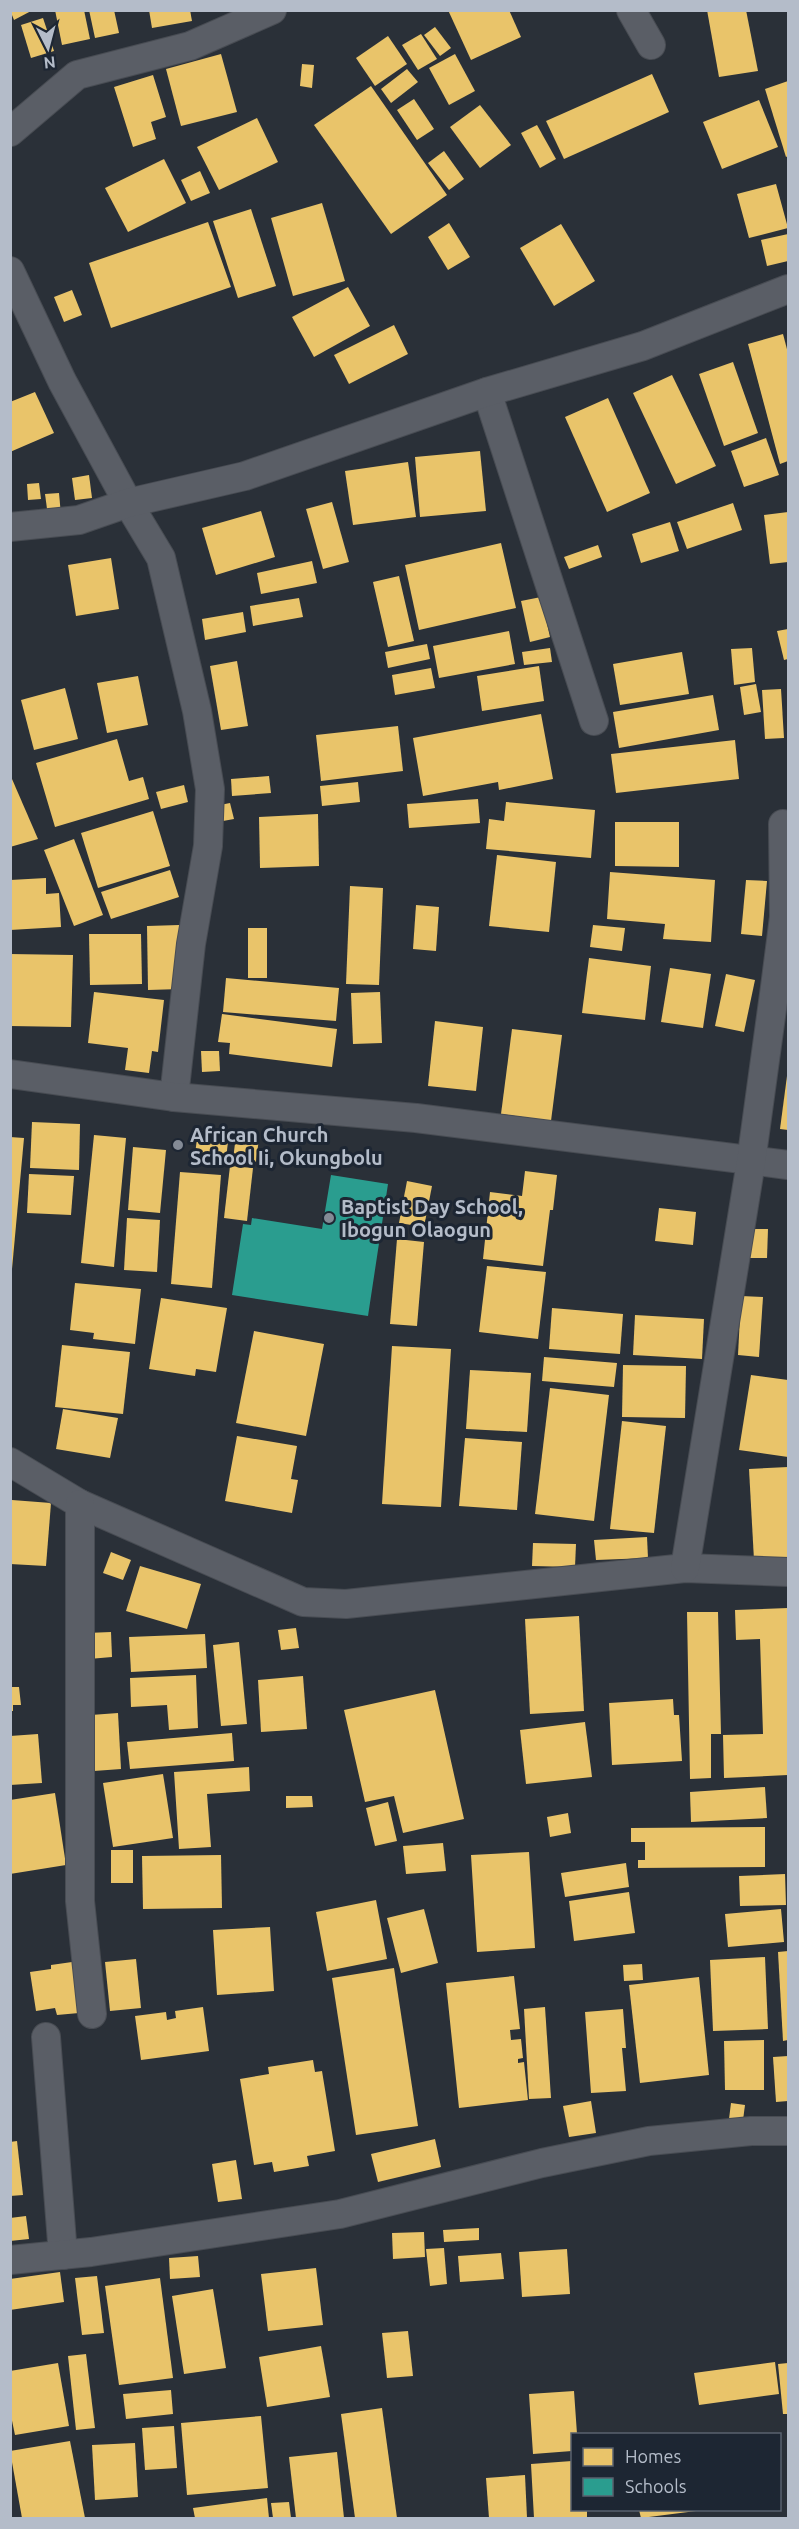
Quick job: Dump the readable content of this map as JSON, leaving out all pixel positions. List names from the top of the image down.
{
  "places": ["African Church School Ii, Okungbolu", "Baptist Day School, Ibogun Olaogun"],
  "legend": ["Homes", "Schools"],
  "north": "bottom"
}
